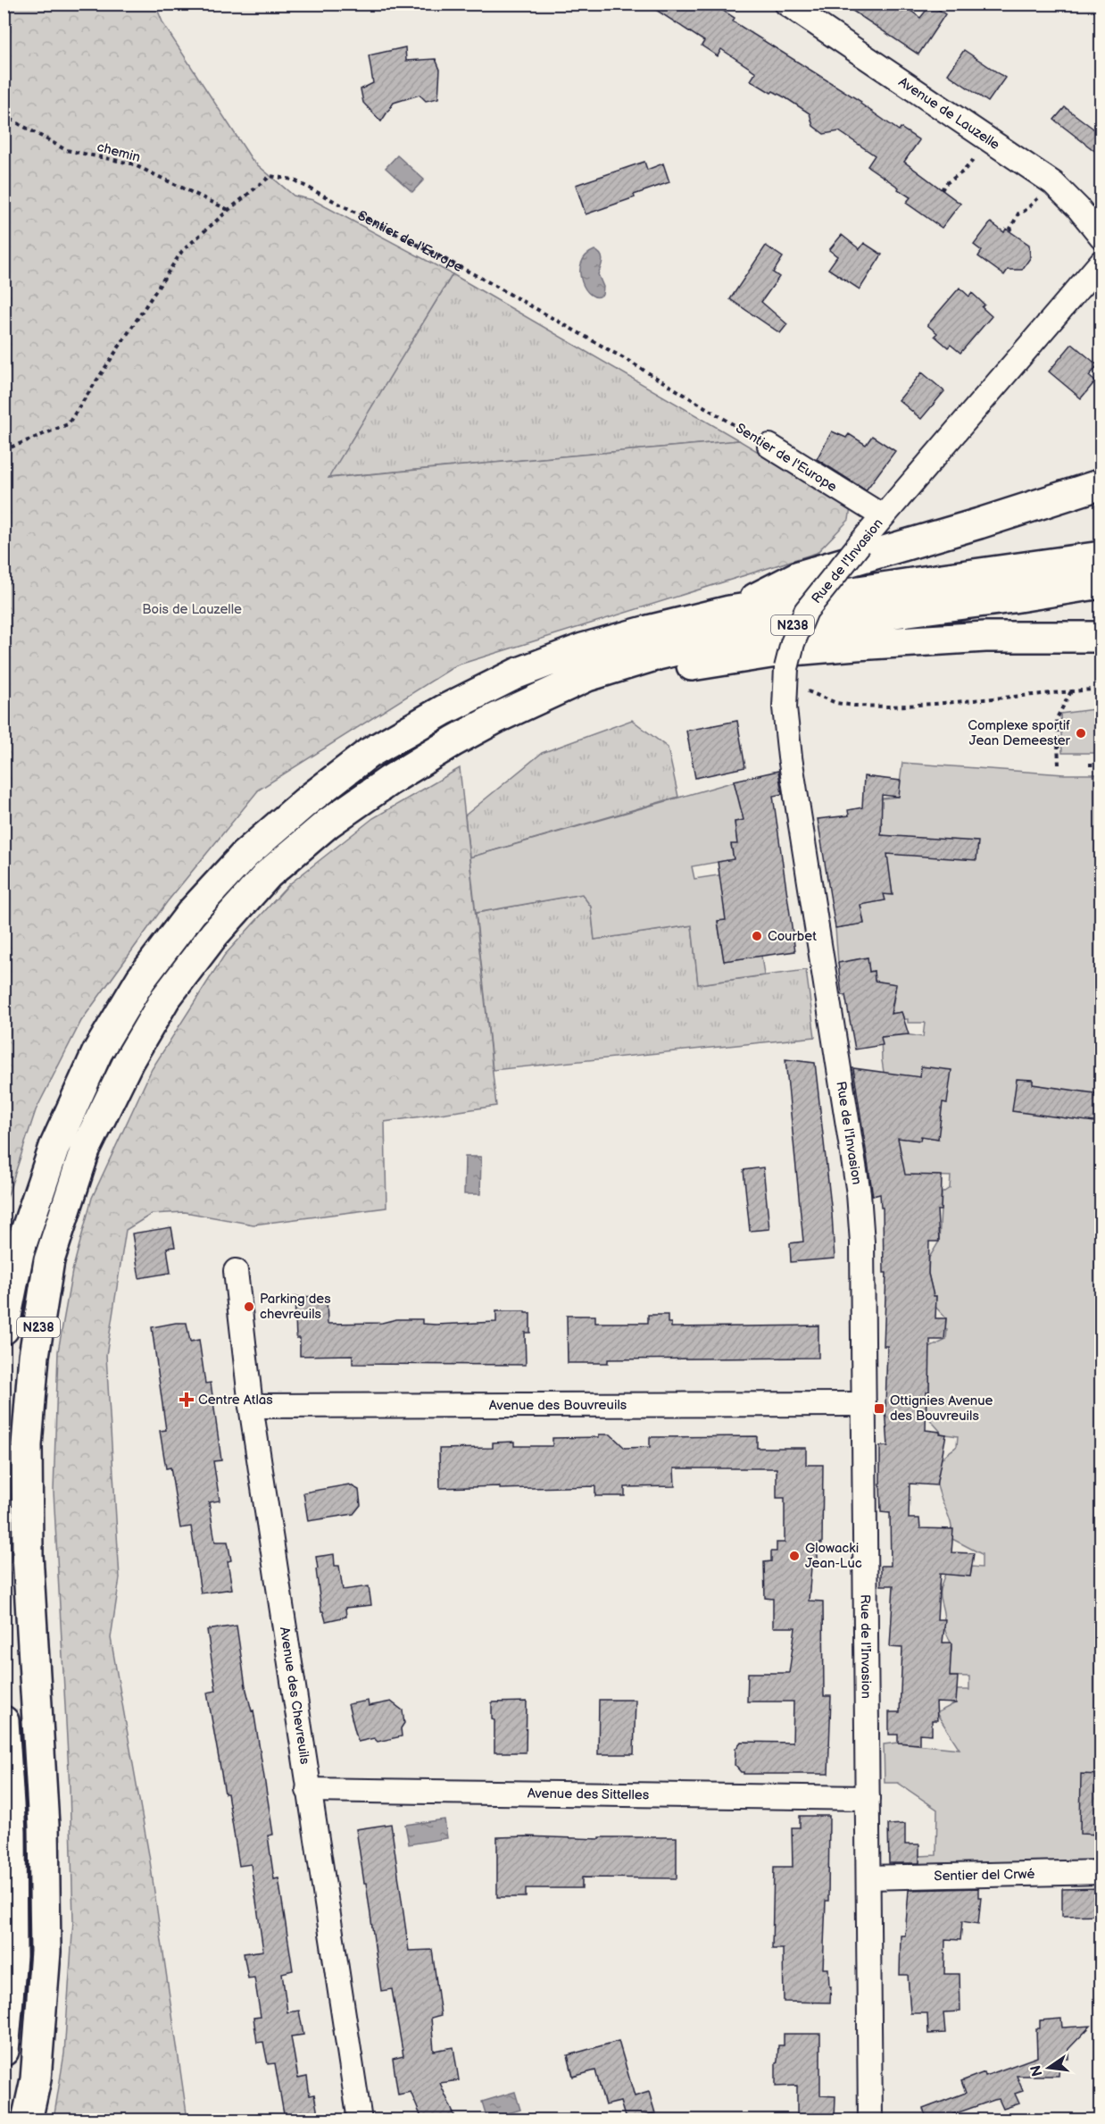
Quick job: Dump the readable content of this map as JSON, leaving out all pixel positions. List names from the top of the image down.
{
  "streets": {
    "highway": ["N238"],
    "street": [
      "Avenue de Lauzelle",
      "Sentier de l'Europe",
      "Rue de l'Invasion",
      "Avenue des Bouvreuils",
      "Avenue des Chevreuils",
      "Avenue des Sittelles",
      "Sentier del Crwé"
    ],
    "path": ["chemin"]
  },
  "crossings": [
    ["chemin", "Sentier de l'Europe"],
    ["Sentier de l'Europe", "Rue de l'Invasion"],
    ["Rue de l'Invasion", "Avenue des Bouvreuils"],
    ["Rue de l'Invasion", "Avenue des Sittelles"],
    ["Rue de l'Invasion", "Sentier del Crwé"],
    ["Avenue des Bouvreuils", "Avenue des Chevreuils"],
    ["Avenue des Chevreuils", "Avenue des Sittelles"]
  ],
  "parks": ["Bois de Lauzelle"],
  "places": {
    "other": [
      "Complexe sportif Jean Demeester",
      "Courbet",
      "Parking des chevreuils",
      "Glowacki Jean-Luc"
    ],
    "health": ["Centre Atlas"],
    "transit": ["Ottignies Avenue des Bouvreuils"]
  },
  "north": "left"
}
